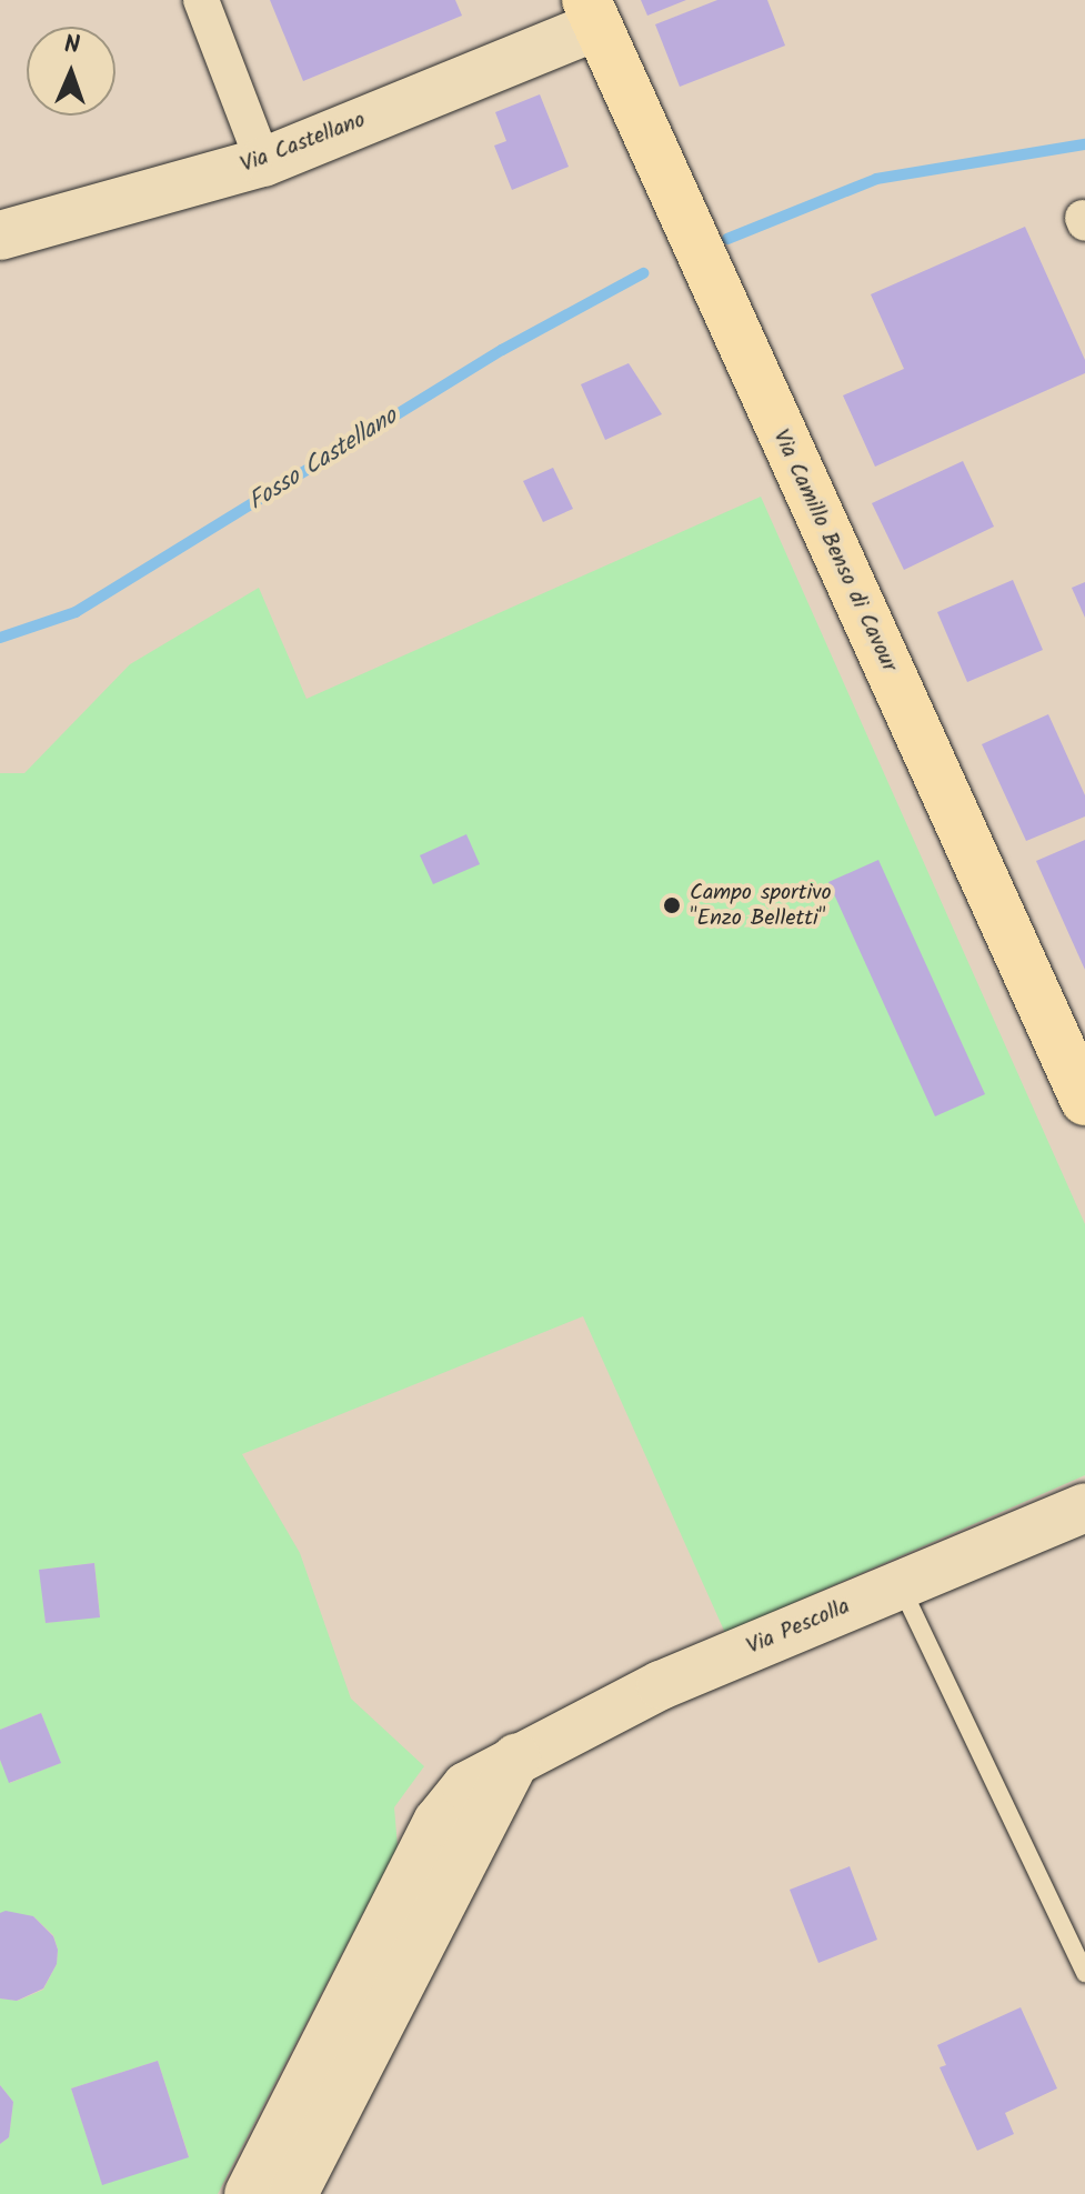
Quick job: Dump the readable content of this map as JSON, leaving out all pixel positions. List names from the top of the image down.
{
  "streets": {
    "main road": ["Via Camillo Benso di Cavour"],
    "street": ["Via Castellano", "Via Pescolla"]
  },
  "crossings": [
    ["Via Castellano", "Via Camillo Benso di Cavour"]
  ],
  "water": ["Fosso Castellano"],
  "places": ["Campo sportivo \"Enzo Belletti\""],
  "north": "top"
}
